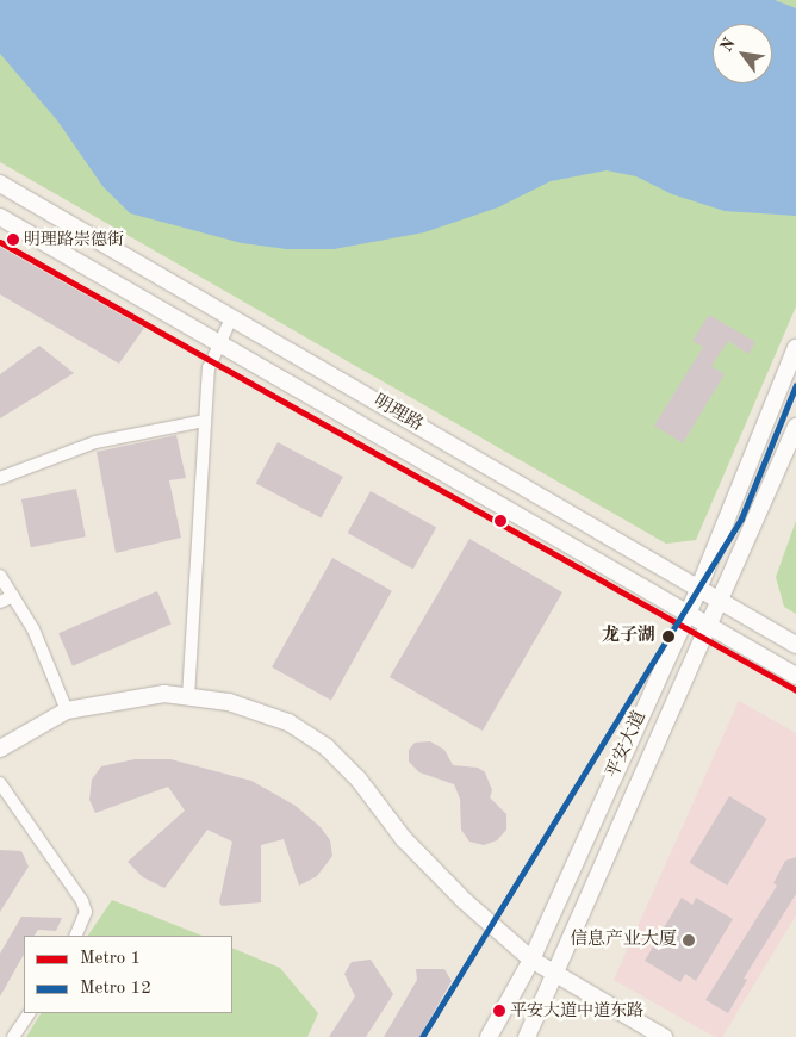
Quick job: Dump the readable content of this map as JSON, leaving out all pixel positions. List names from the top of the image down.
{
  "streets": {
    "main road": ["明理路", "平安大道"]
  },
  "crossings": [
    ["明理路", "平安大道"]
  ],
  "places": [
    "明理路崇德街",
    "龙子湖",
    "信息产业大厦",
    "平安大道中道东路"
  ],
  "lines": ["metro line 1", "metro line 12"],
  "legend": ["Metro 1", "Metro 12"],
  "north": "top left"
}
